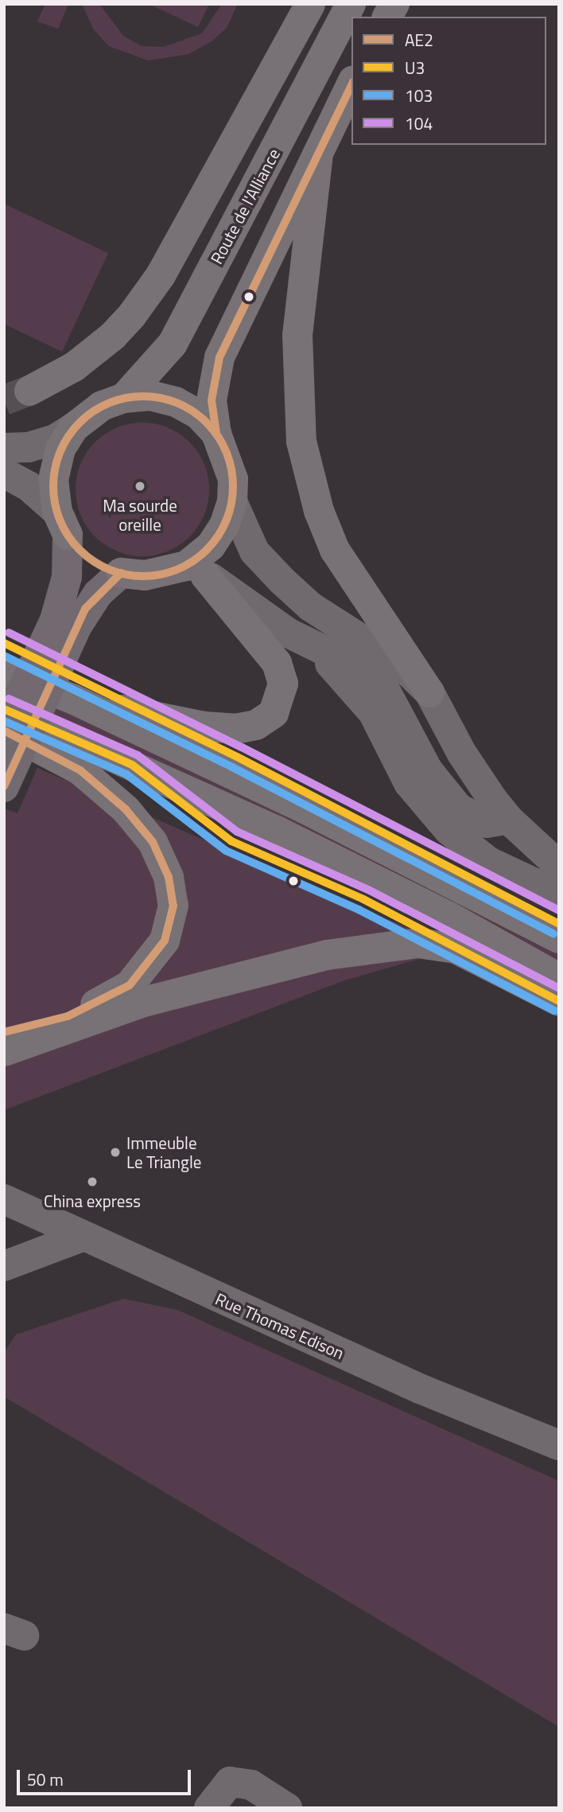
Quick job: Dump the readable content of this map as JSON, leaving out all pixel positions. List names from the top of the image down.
{
  "streets": {
    "highway": ["Route de l'Alliance"],
    "street": ["Rue Thomas Edison"]
  },
  "places": ["Ma sourde oreille", "Immeuble Le Triangle", "China express"],
  "lines": [
    "transit line AE2",
    "transit line 104",
    "transit line U3",
    "transit line 103"
  ],
  "legend": [
    "AE2",
    "U3",
    "103",
    "104"
  ],
  "scale_bar": "50 m"
}
